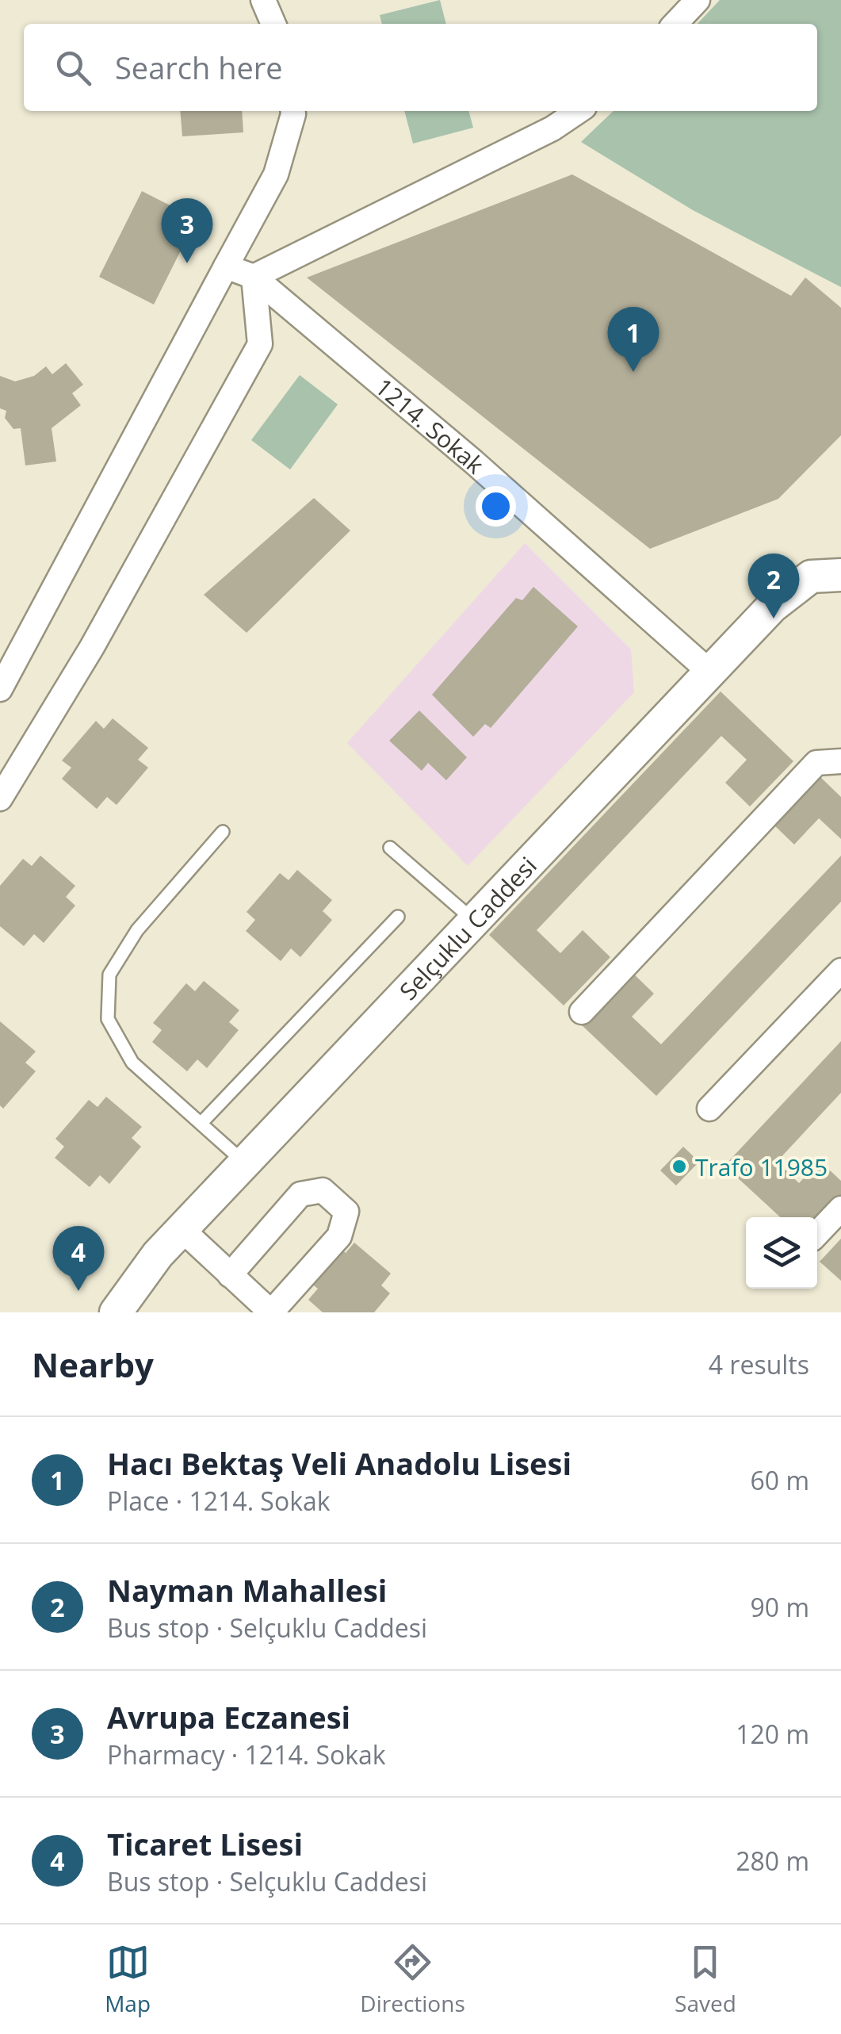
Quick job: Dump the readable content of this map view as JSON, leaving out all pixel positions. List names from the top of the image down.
{
  "streets": {
    "street": ["1214. Sokak", "Selçuklu Caddesi"]
  },
  "crossings": [
    ["1214. Sokak", "Selçuklu Caddesi"]
  ],
  "places": ["Trafo 11985"],
  "page": {
    "search": "Search here",
    "pins": [
      "3",
      "1",
      "2",
      "4"
    ],
    "heading": ["Nearby", "4 results"],
    "list": [
      {
        "mark": "1",
        "name": "Hacı Bektaş Veli Anadolu Lisesi",
        "note": "Place · 1214. Sokak",
        "value": "60 m"
      },
      {
        "mark": "2",
        "name": "Nayman Mahallesi",
        "note": "Bus stop · Selçuklu Caddesi",
        "value": "90 m"
      },
      {
        "mark": "3",
        "name": "Avrupa Eczanesi",
        "note": "Pharmacy · 1214. Sokak",
        "value": "120 m"
      },
      {
        "mark": "4",
        "name": "Ticaret Lisesi",
        "note": "Bus stop · Selçuklu Caddesi",
        "value": "280 m"
      }
    ],
    "nav": ["Map", "Directions", "Saved"]
  }
}
